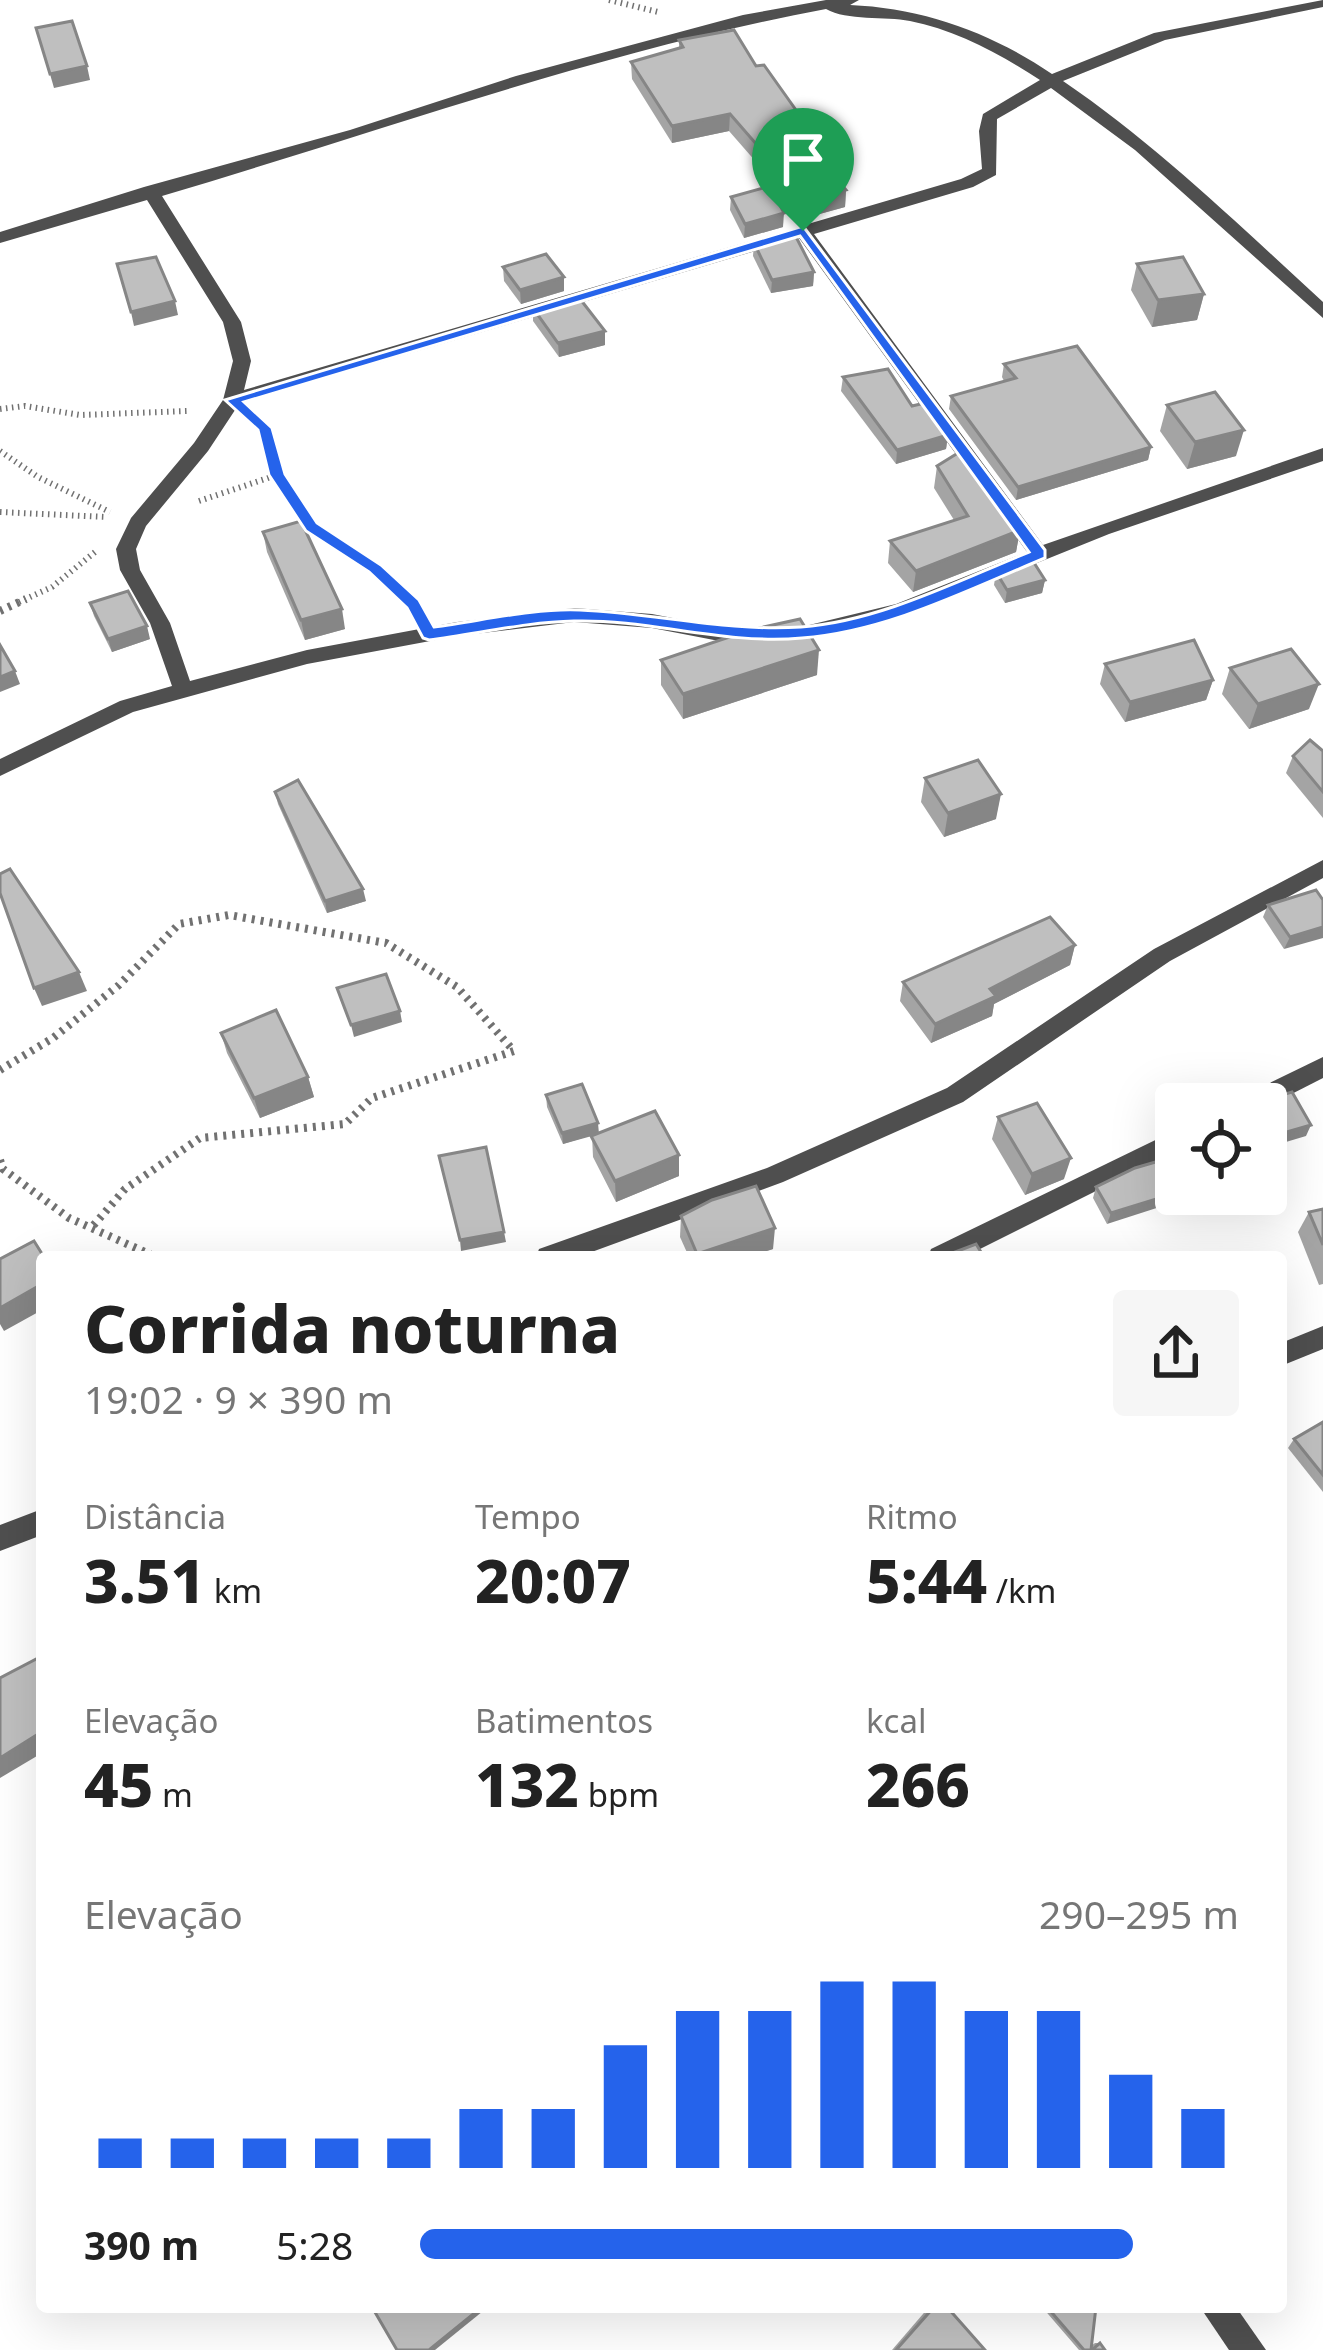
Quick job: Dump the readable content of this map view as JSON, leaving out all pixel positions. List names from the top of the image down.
{
  "page": {
    "heading": ["Corrida noturna", "19:02 · 9 × 390 m"],
    "stats": [
      ["Distância", "3.51 km"],
      ["Tempo", "20:07"],
      ["Ritmo", "5:44 /km"],
      ["Elevação", "45 m"],
      ["Batimentos", "132 bpm"],
      ["kcal", "266"]
    ],
    "chart": ["Elevação", "290–295 m"],
    "list": [
      {
        "name": "390 m",
        "note": "5:28"
      }
    ]
  }
}
